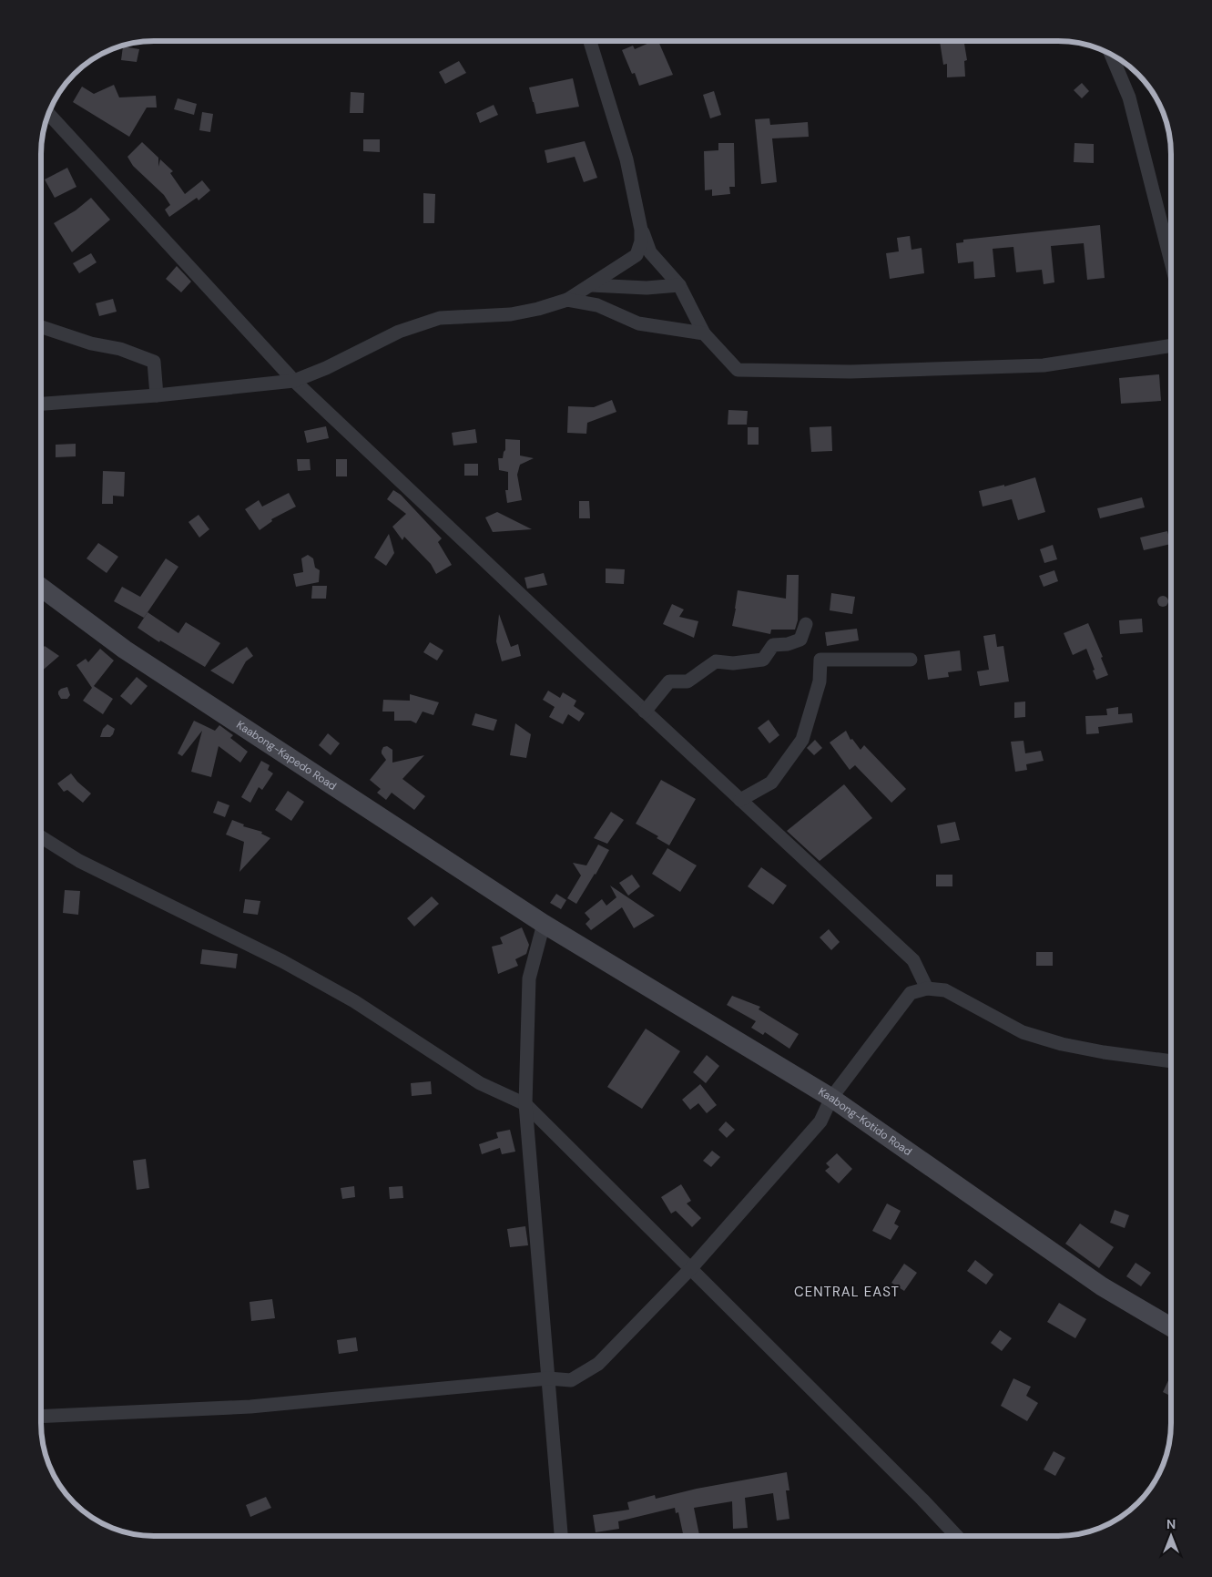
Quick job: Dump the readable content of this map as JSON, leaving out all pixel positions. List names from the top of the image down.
{
  "streets": {
    "main road": ["Kaabong-Kapedo Road", "Kaabong-Kotido Road"]
  },
  "crossings": [
    ["Kaabong-Kapedo Road", "Kaabong-Kotido Road"]
  ],
  "districts": ["CENTRAL EAST"],
  "north": "top"
}
